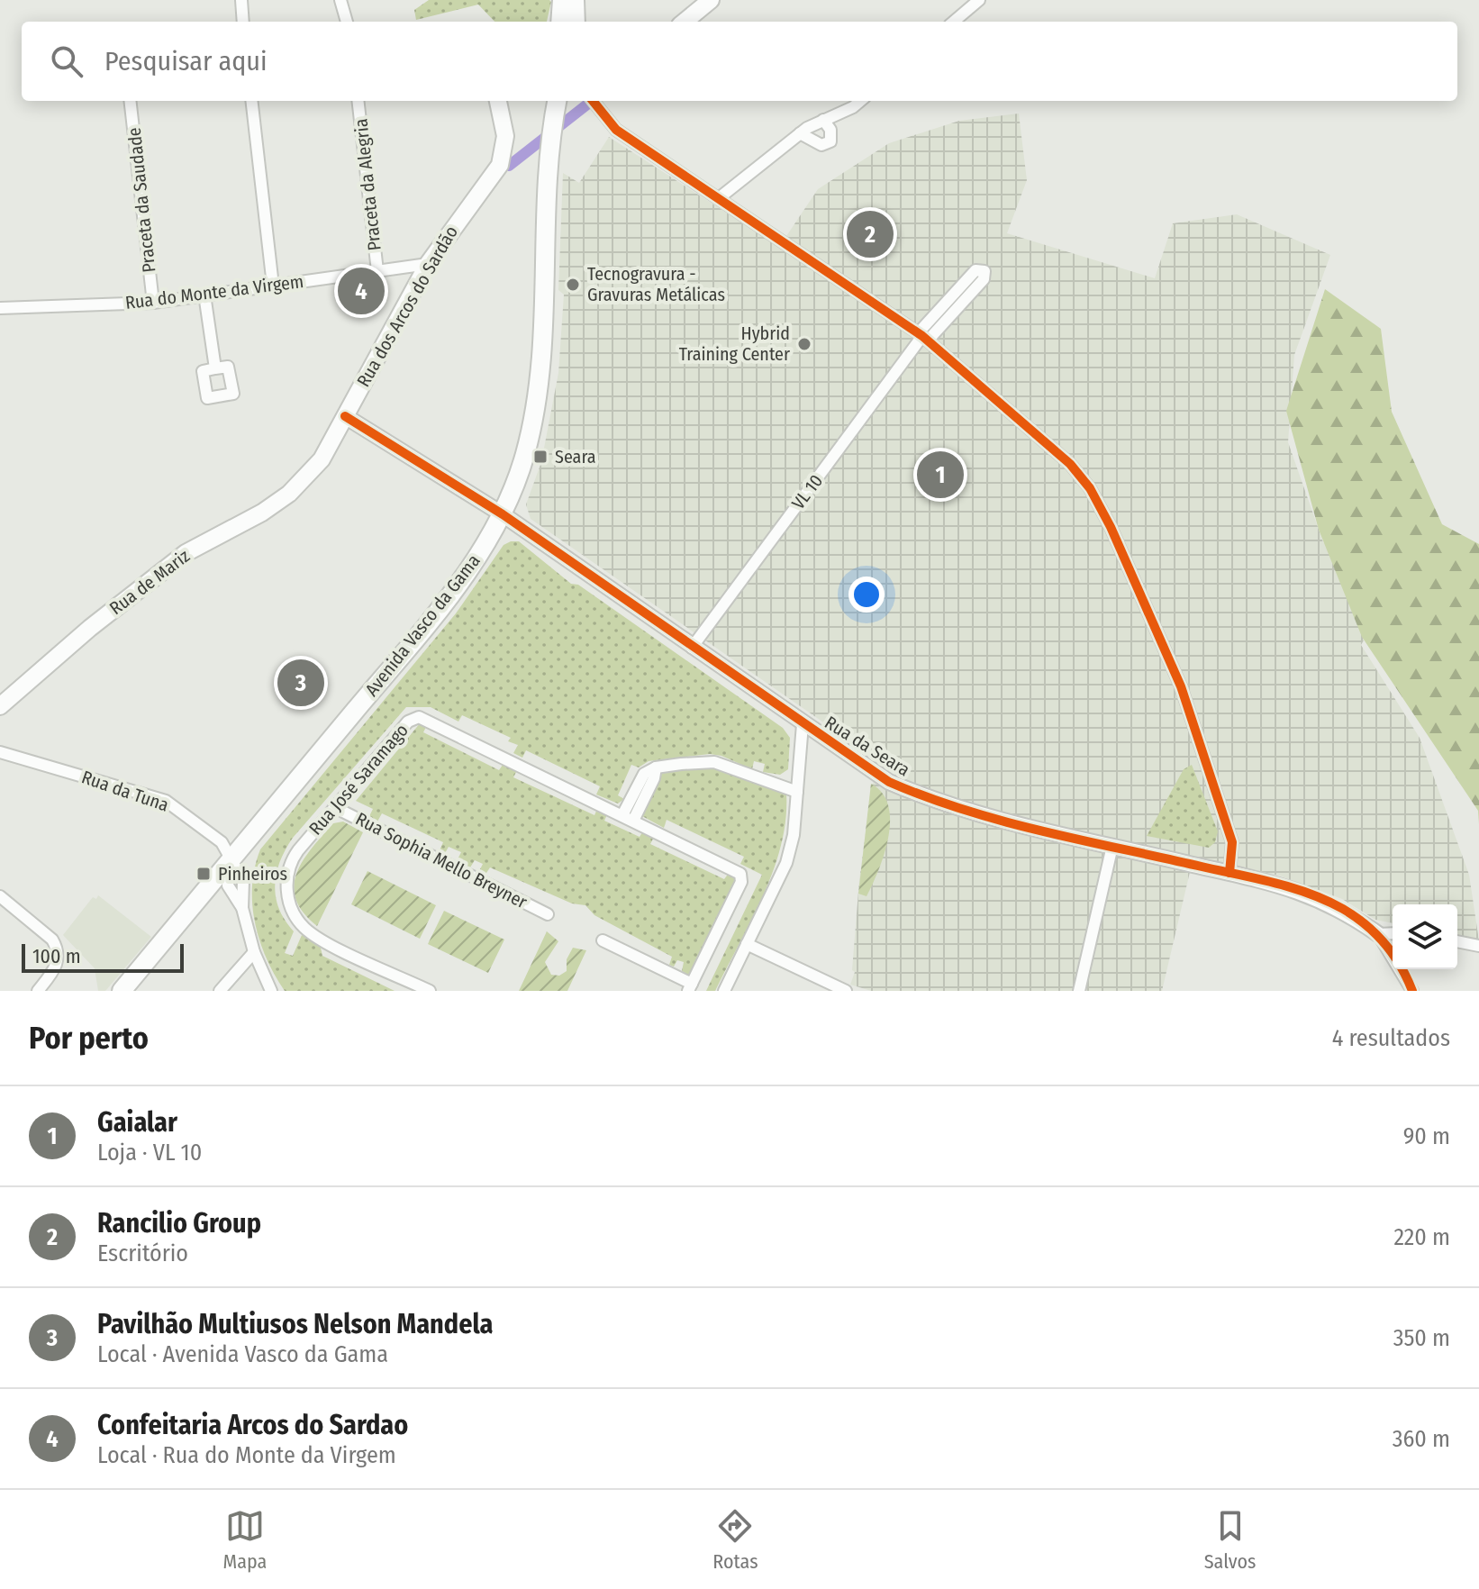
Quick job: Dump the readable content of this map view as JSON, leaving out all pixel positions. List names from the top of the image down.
{
  "streets": {
    "main road": ["Rua dos Arcos do Sardão", "Rua de Mariz", "Avenida Vasco da Gama"],
    "street": [
      "Praceta da Alegria",
      "Praceta da Saudade",
      "Rua do Monte da Virgem",
      "VL 10",
      "Rua da Seara",
      "Rua José Saramago",
      "Rua da Tuna",
      "Rua Sophia Mello Breyner"
    ]
  },
  "crossings": [
    ["Praceta da Alegria", "Rua do Monte da Virgem"],
    ["Praceta da Saudade", "Rua do Monte da Virgem"],
    ["Rua do Monte da Virgem", "Rua dos Arcos do Sardão"],
    ["Rua dos Arcos do Sardão", "Rua de Mariz"],
    ["Rua dos Arcos do Sardão", "Rua da Seara"],
    ["VL 10", "Rua da Seara"],
    ["Avenida Vasco da Gama", "Rua da Seara"],
    ["Avenida Vasco da Gama", "Rua da Tuna"],
    ["Rua José Saramago", "Rua Sophia Mello Breyner"]
  ],
  "places": {
    "other": ["Tecnogravura - Gravuras Metálicas", "Hybrid Training Center"],
    "transit": ["Seara", "Pinheiros"]
  },
  "scale_bar": "100 m",
  "page": {
    "search": "Pesquisar aqui",
    "pins": [
      "2",
      "4",
      "1",
      "3"
    ],
    "scale": "100 m",
    "heading": ["Por perto", "4 resultados"],
    "list": [
      {
        "mark": "1",
        "name": "Gaialar",
        "note": "Loja · VL 10",
        "value": "90 m"
      },
      {
        "mark": "2",
        "name": "Rancilio Group",
        "note": "Escritório",
        "value": "220 m"
      },
      {
        "mark": "3",
        "name": "Pavilhão Multiusos Nelson Mandela",
        "note": "Local · Avenida Vasco da Gama",
        "value": "350 m"
      },
      {
        "mark": "4",
        "name": "Confeitaria Arcos do Sardao",
        "note": "Local · Rua do Monte da Virgem",
        "value": "360 m"
      }
    ],
    "nav": ["Mapa", "Rotas", "Salvos"]
  }
}
